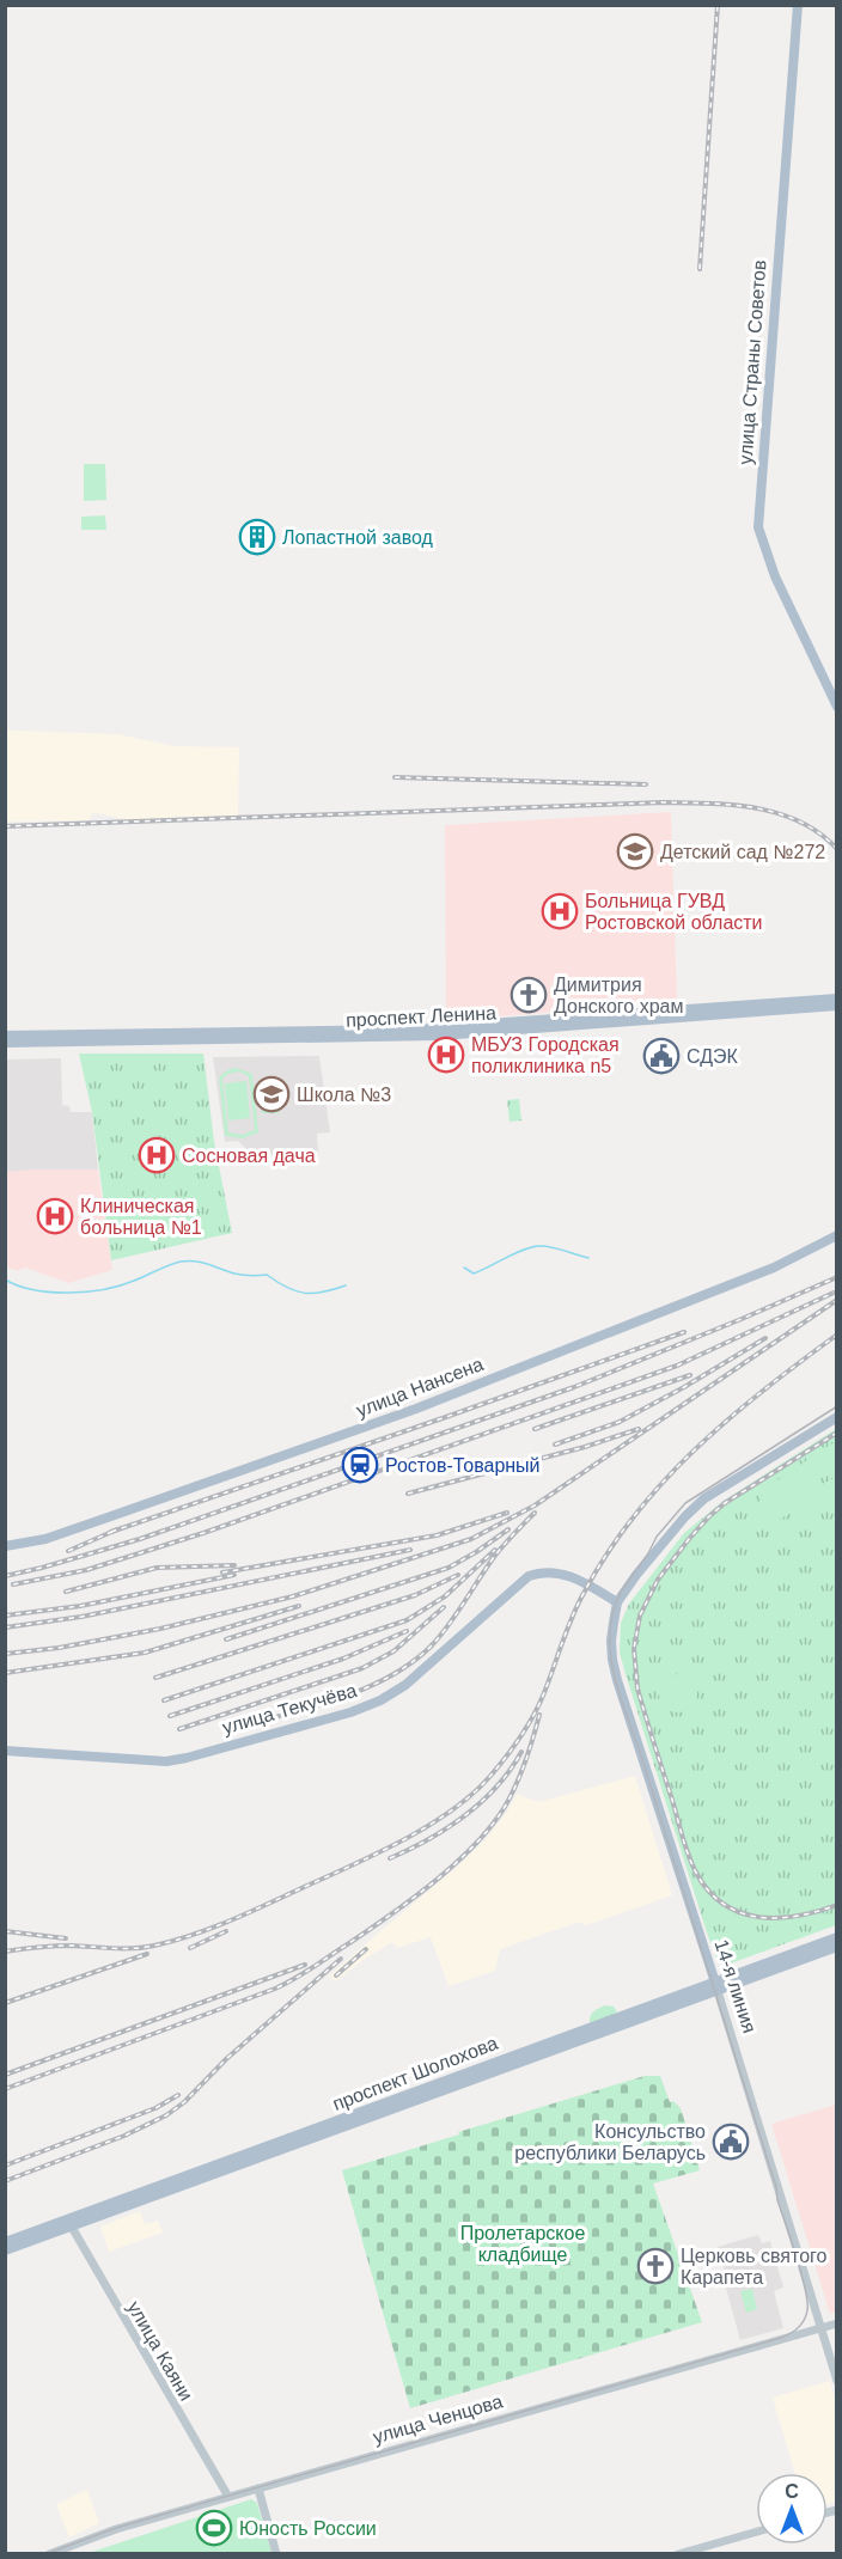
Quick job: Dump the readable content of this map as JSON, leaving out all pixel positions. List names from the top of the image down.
{
  "streets": {
    "main road": [
      "улица Страны Советов",
      "проспект Ленина",
      "улица Нансена",
      "улица Текучёва",
      "14-я линия",
      "проспект Шолохова"
    ],
    "street": ["улица Каяни", "улица Ченцова"]
  },
  "crossings": [
    ["улица Текучёва", "14-я линия"],
    ["14-я линия", "проспект Шолохова"],
    ["14-я линия", "улица Ченцова"],
    ["проспект Шолохова", "улица Каяни"],
    ["улица Каяни", "улица Ченцова"]
  ],
  "parks": ["Пролетарское кладбище"],
  "places": {
    "building": ["Лопастной завод"],
    "school or university": ["Детский сад №272", "Школа №3"],
    "hospital": [
      "Больница ГУВД Ростовской области",
      "МБУЗ Городская поликлиника n5",
      "Сосновая дача",
      "Клиническая больница №1"
    ],
    "church": ["Димитрия Донского храм", "Церковь святого Карапета"],
    "public building": ["СДЭК", "Консульство республики Беларусь"],
    "station": ["Ростов-Товарный"],
    "sports": ["Юность России"]
  },
  "north": "top"
}
